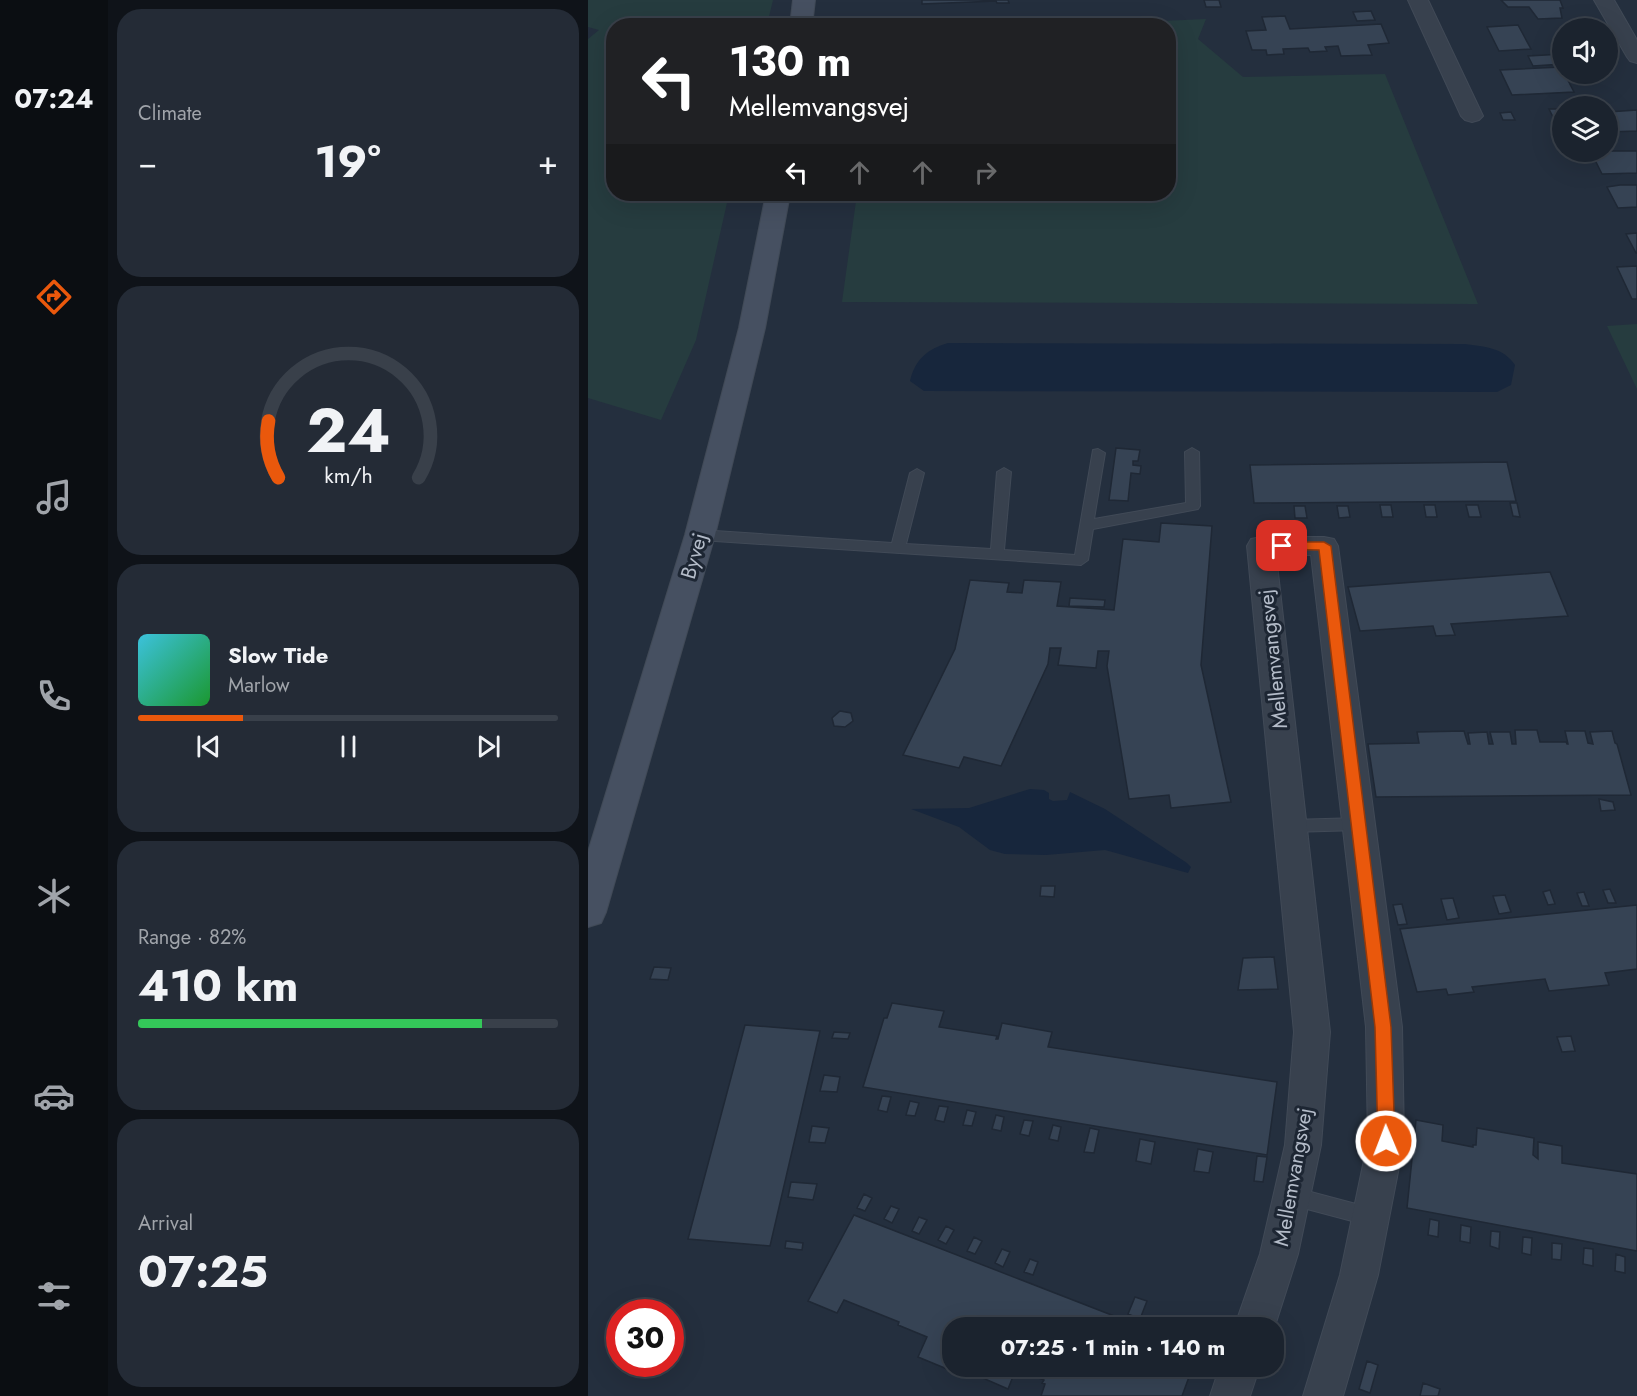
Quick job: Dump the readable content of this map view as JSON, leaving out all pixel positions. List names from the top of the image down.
{
  "streets": {
    "street": ["Byvej", "Mellemvangsvej"]
  },
  "page": {
    "tabs": "07:24",
    "tile": [
      "Climate",
      ["Range · 82%", "410 km"],
      ["Arrival", "07:25"]
    ],
    "turn": ["130 m", "Mellemvangsvej"],
    "heat": ["−", "19°", "+"],
    "song": ["Slow Tide", "Marlow"],
    "limit": "30",
    "trip": "07:25 · 1 min · 140 m",
    "gauge": ["24", "km/h"]
  }
}
